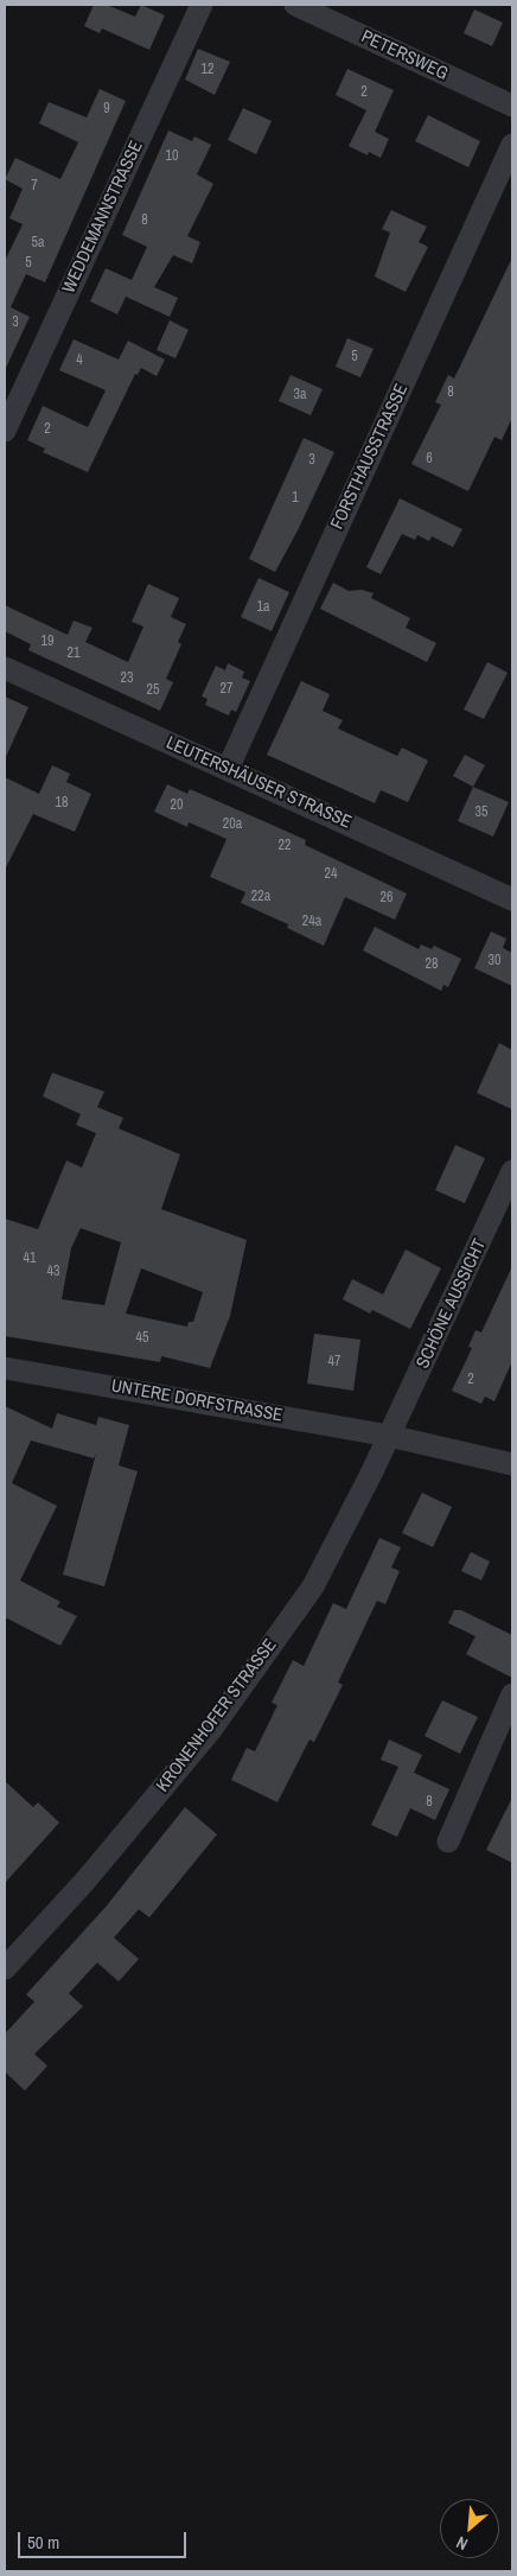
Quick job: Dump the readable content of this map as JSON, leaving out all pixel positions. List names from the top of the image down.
{
  "streets": {
    "street": [
      "PETERSWEG",
      "WEDDEMANNSTRASSE",
      "FORSTHAUSSTRASSE",
      "LEUTERSHÄUSER STRASSE",
      "SCHÖNE AUSSICHT",
      "UNTERE DORFSTRASSE",
      "KRONENHOFER STRASSE"
    ]
  },
  "crossings": [
    ["FORSTHAUSSTRASSE", "LEUTERSHÄUSER STRASSE"],
    ["SCHÖNE AUSSICHT", "UNTERE DORFSTRASSE"],
    ["SCHÖNE AUSSICHT", "KRONENHOFER STRASSE"],
    ["UNTERE DORFSTRASSE", "KRONENHOFER STRASSE"]
  ],
  "house_numbers": [
    "12",
    "2",
    "9",
    "10",
    "7",
    "8",
    "5a",
    "5",
    "3",
    "5",
    "4",
    "8",
    "3a",
    "2",
    "6",
    "3",
    "1",
    "1a",
    "19",
    "21",
    "23",
    "27",
    "25",
    "18",
    "20",
    "35",
    "20a",
    "22",
    "24",
    "22a",
    "26",
    "24a",
    "30",
    "28",
    "41",
    "43",
    "45",
    "47",
    "2",
    "8"
  ],
  "scale_bar": "50 m",
  "north": "bottom left"
}
